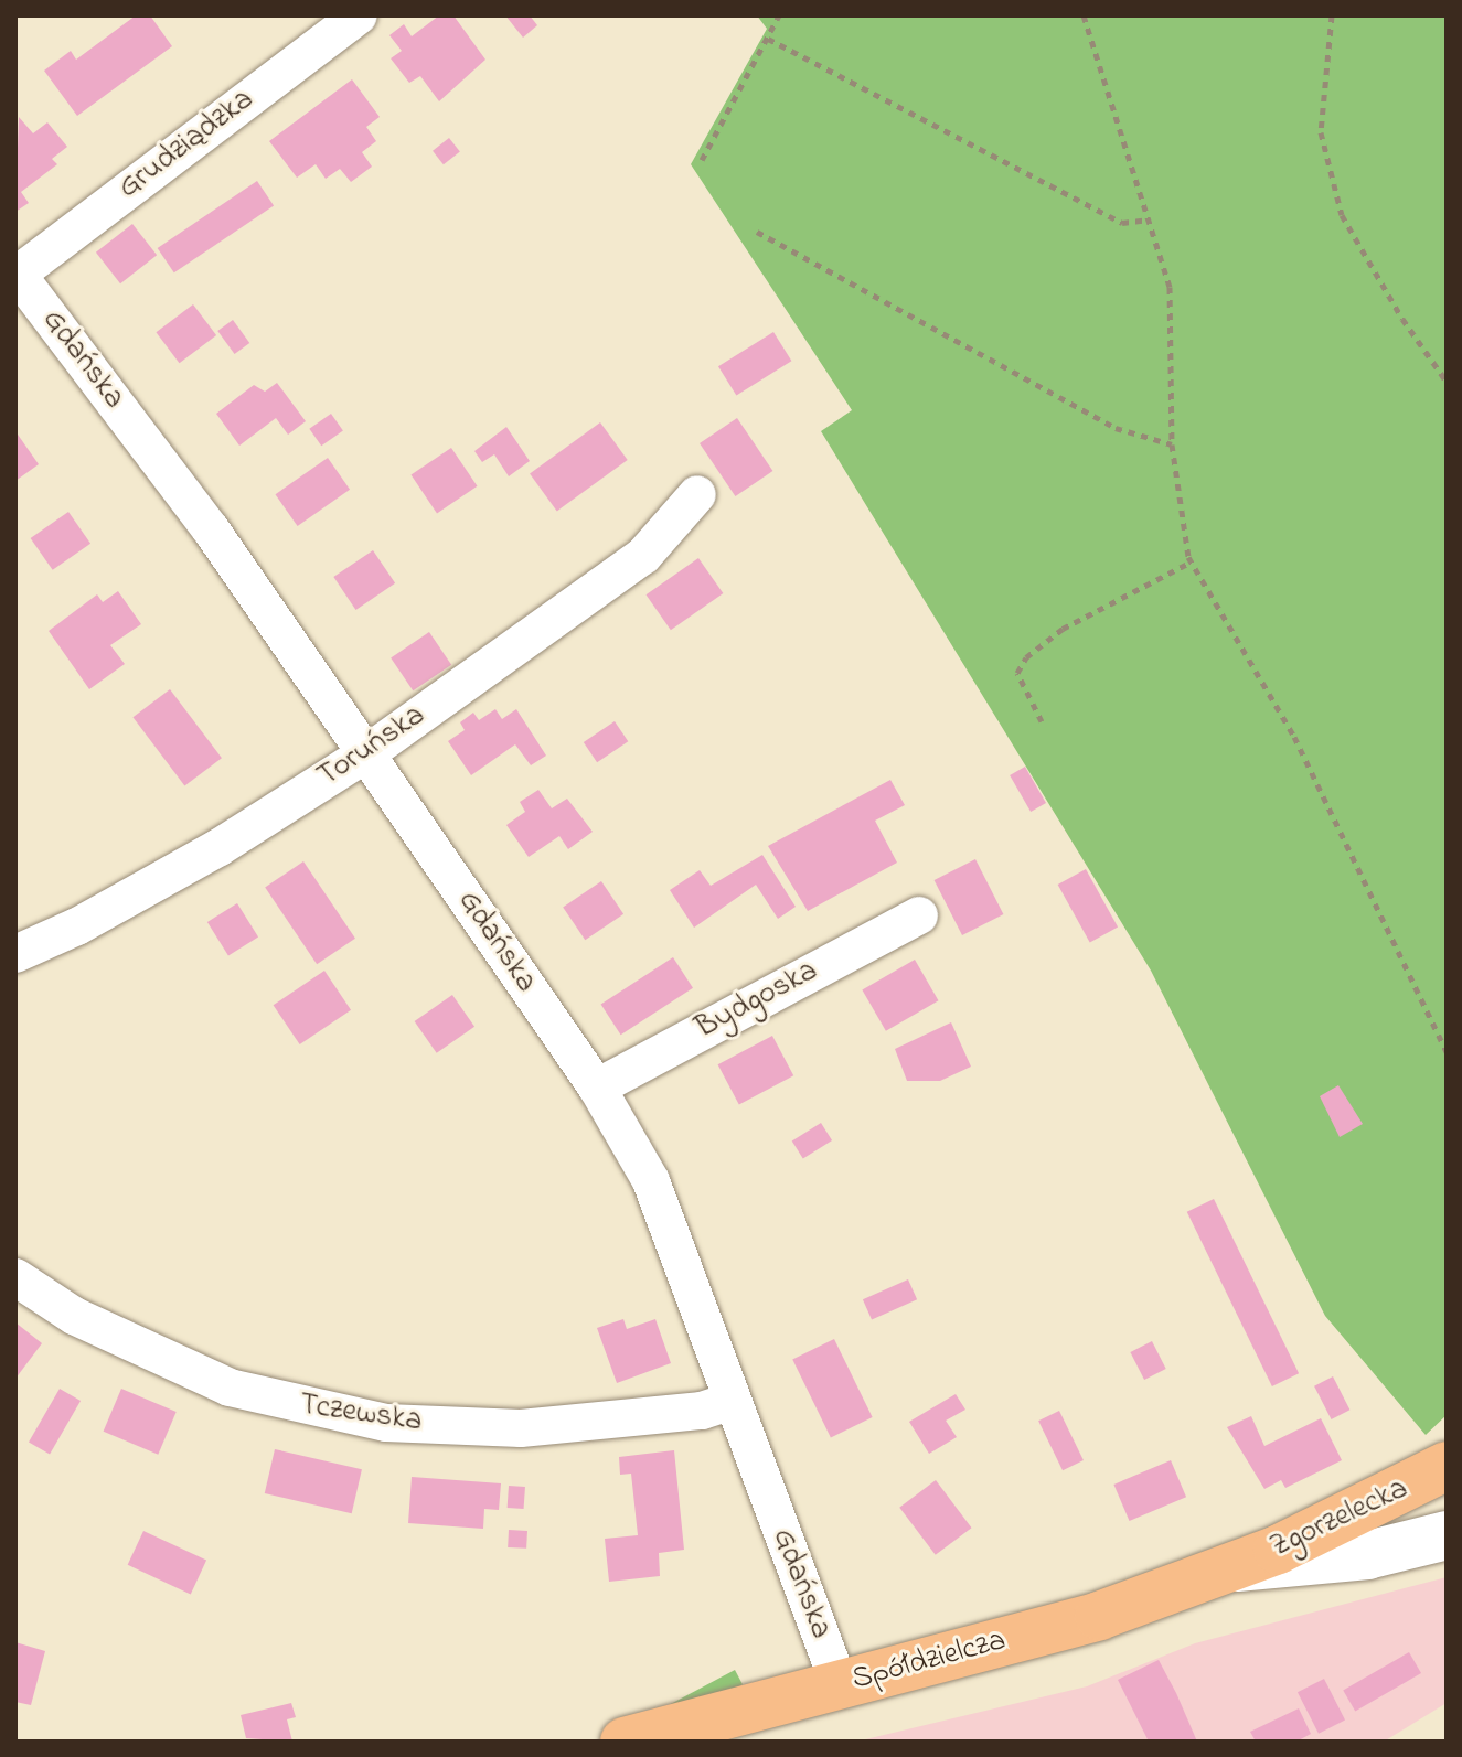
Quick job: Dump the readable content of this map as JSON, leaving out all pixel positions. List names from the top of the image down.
{
  "streets": {
    "main road": ["Zgorzelecka", "Spółdzielcza"],
    "street": [
      "Grudziądzka",
      "Gdańska",
      "Toruńska",
      "Bydgoska",
      "Tczewska"
    ]
  },
  "crossings": [
    ["Grudziądzka", "Gdańska"],
    ["Gdańska", "Toruńska"],
    ["Gdańska", "Bydgoska"],
    ["Gdańska", "Tczewska"],
    ["Gdańska", "Spółdzielcza"],
    ["Zgorzelecka", "Spółdzielcza"]
  ]
}
